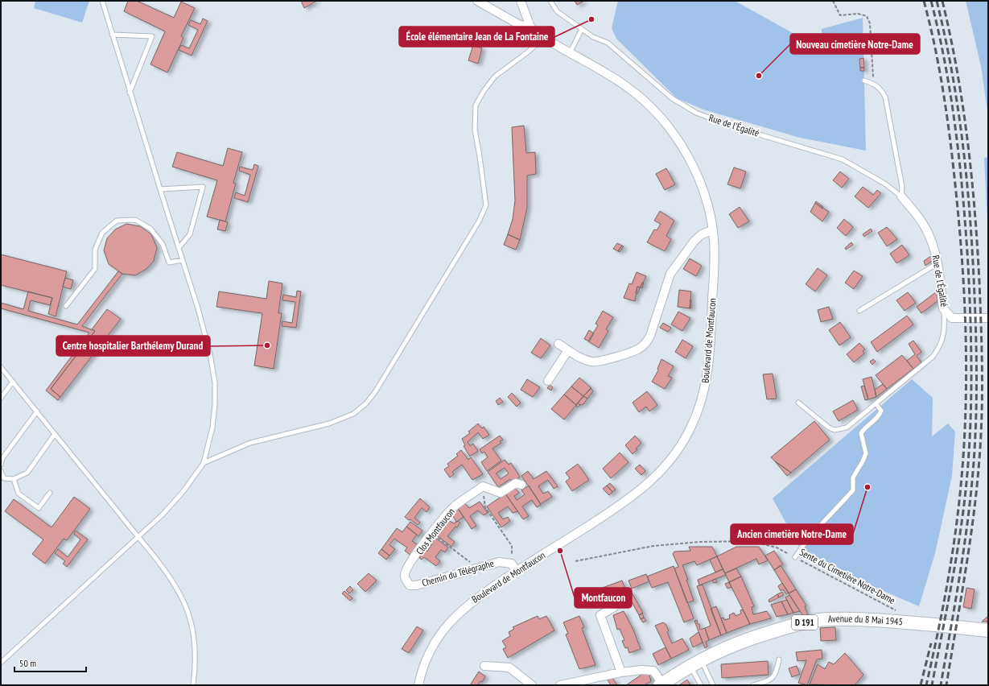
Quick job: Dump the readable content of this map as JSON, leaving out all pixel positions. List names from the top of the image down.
{
  "streets": {
    "main road": ["Avenue du 8 Mai 1945", "D 191"],
    "street": [
      "Rue de l'Égalité",
      "Boulevard de Montfaucon",
      "Clos Montfaucon",
      "Chemin du Télégraphe"
    ],
    "path": ["Sente du Cimetière Notre-Dame"]
  },
  "crossings": [
    ["Clos Montfaucon", "Chemin du Télégraphe"]
  ],
  "places": [
    "École élémentaire Jean de La Fontaine",
    "Nouveau cimetière Notre-Dame",
    "Centre hospitalier Barthélemy Durand",
    "Ancien cimetière Notre-Dame",
    "Montfaucon"
  ],
  "scale_bar": "50 m"
}
